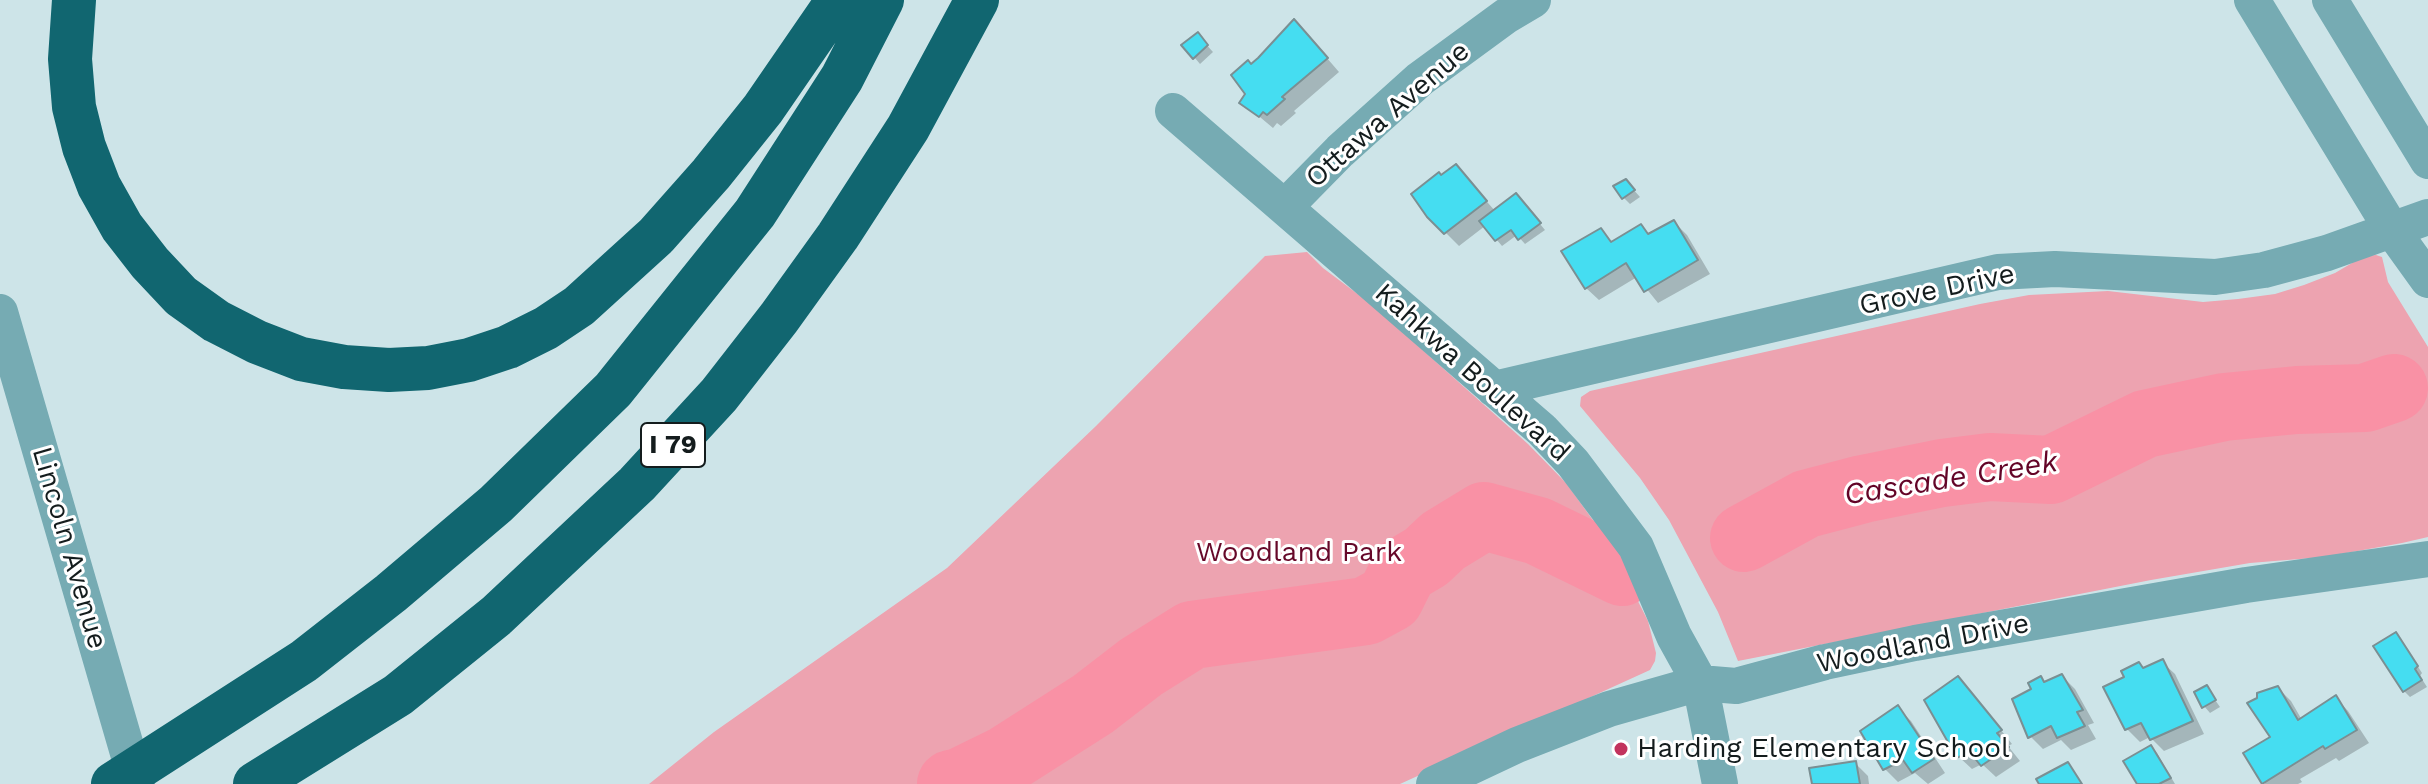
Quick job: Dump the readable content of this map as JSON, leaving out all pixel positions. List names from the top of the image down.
{
  "streets": {
    "highway": ["I 79"],
    "street": [
      "Ottawa Avenue",
      "Grove Drive",
      "Kahkwa Boulevard",
      "Lincoln Avenue",
      "Woodland Drive"
    ]
  },
  "crossings": [
    ["Ottawa Avenue", "Kahkwa Boulevard"],
    ["Grove Drive", "Kahkwa Boulevard"],
    ["Kahkwa Boulevard", "Woodland Drive"]
  ],
  "water": ["Cascade Creek"],
  "parks": ["Woodland Park"],
  "places": ["Harding Elementary School"]
}
